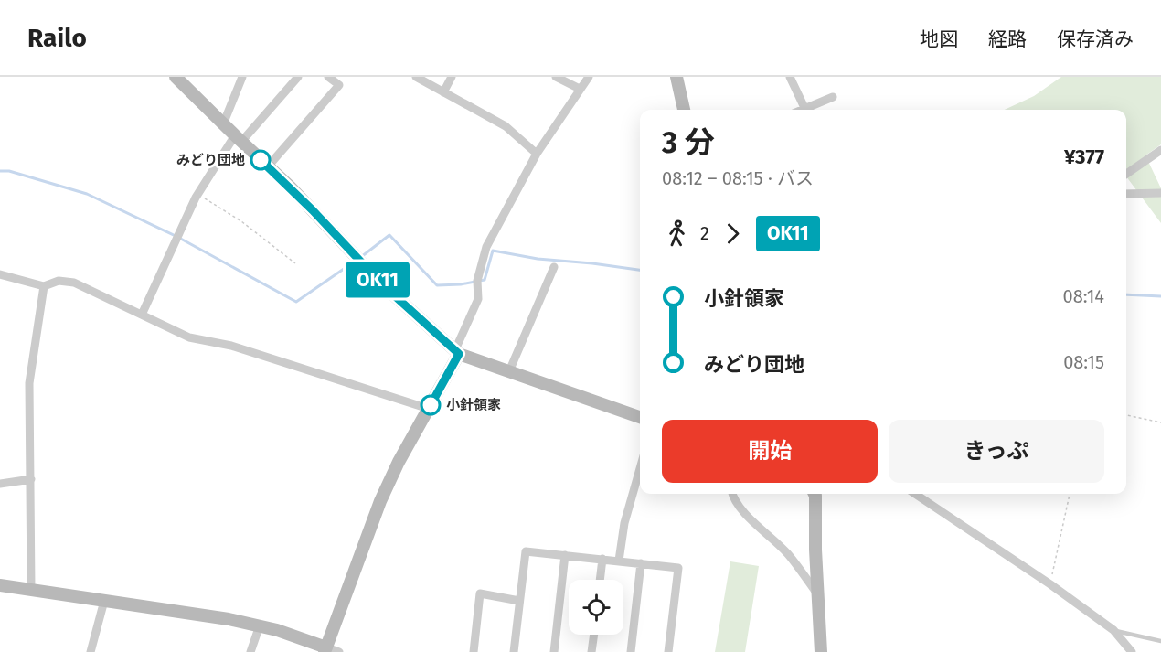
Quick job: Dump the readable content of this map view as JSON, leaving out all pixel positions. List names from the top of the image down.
{
  "places": ["みどり団地", "小針領家"],
  "lines": ["bus line OK11"],
  "page": {
    "header": "Railo",
    "nav": ["地図", "経路", "保存済み"],
    "on_map": "OK11",
    "heading": ["3 分", "08:12 – 08:15 · バス", "¥377"],
    "legs": ["2", "OK11"],
    "list": [
      {
        "name": "小針領家",
        "value": "08:14"
      },
      {
        "name": "みどり団地",
        "value": "08:15"
      }
    ],
    "buttons": ["開始", "きっぷ"]
  }
}
